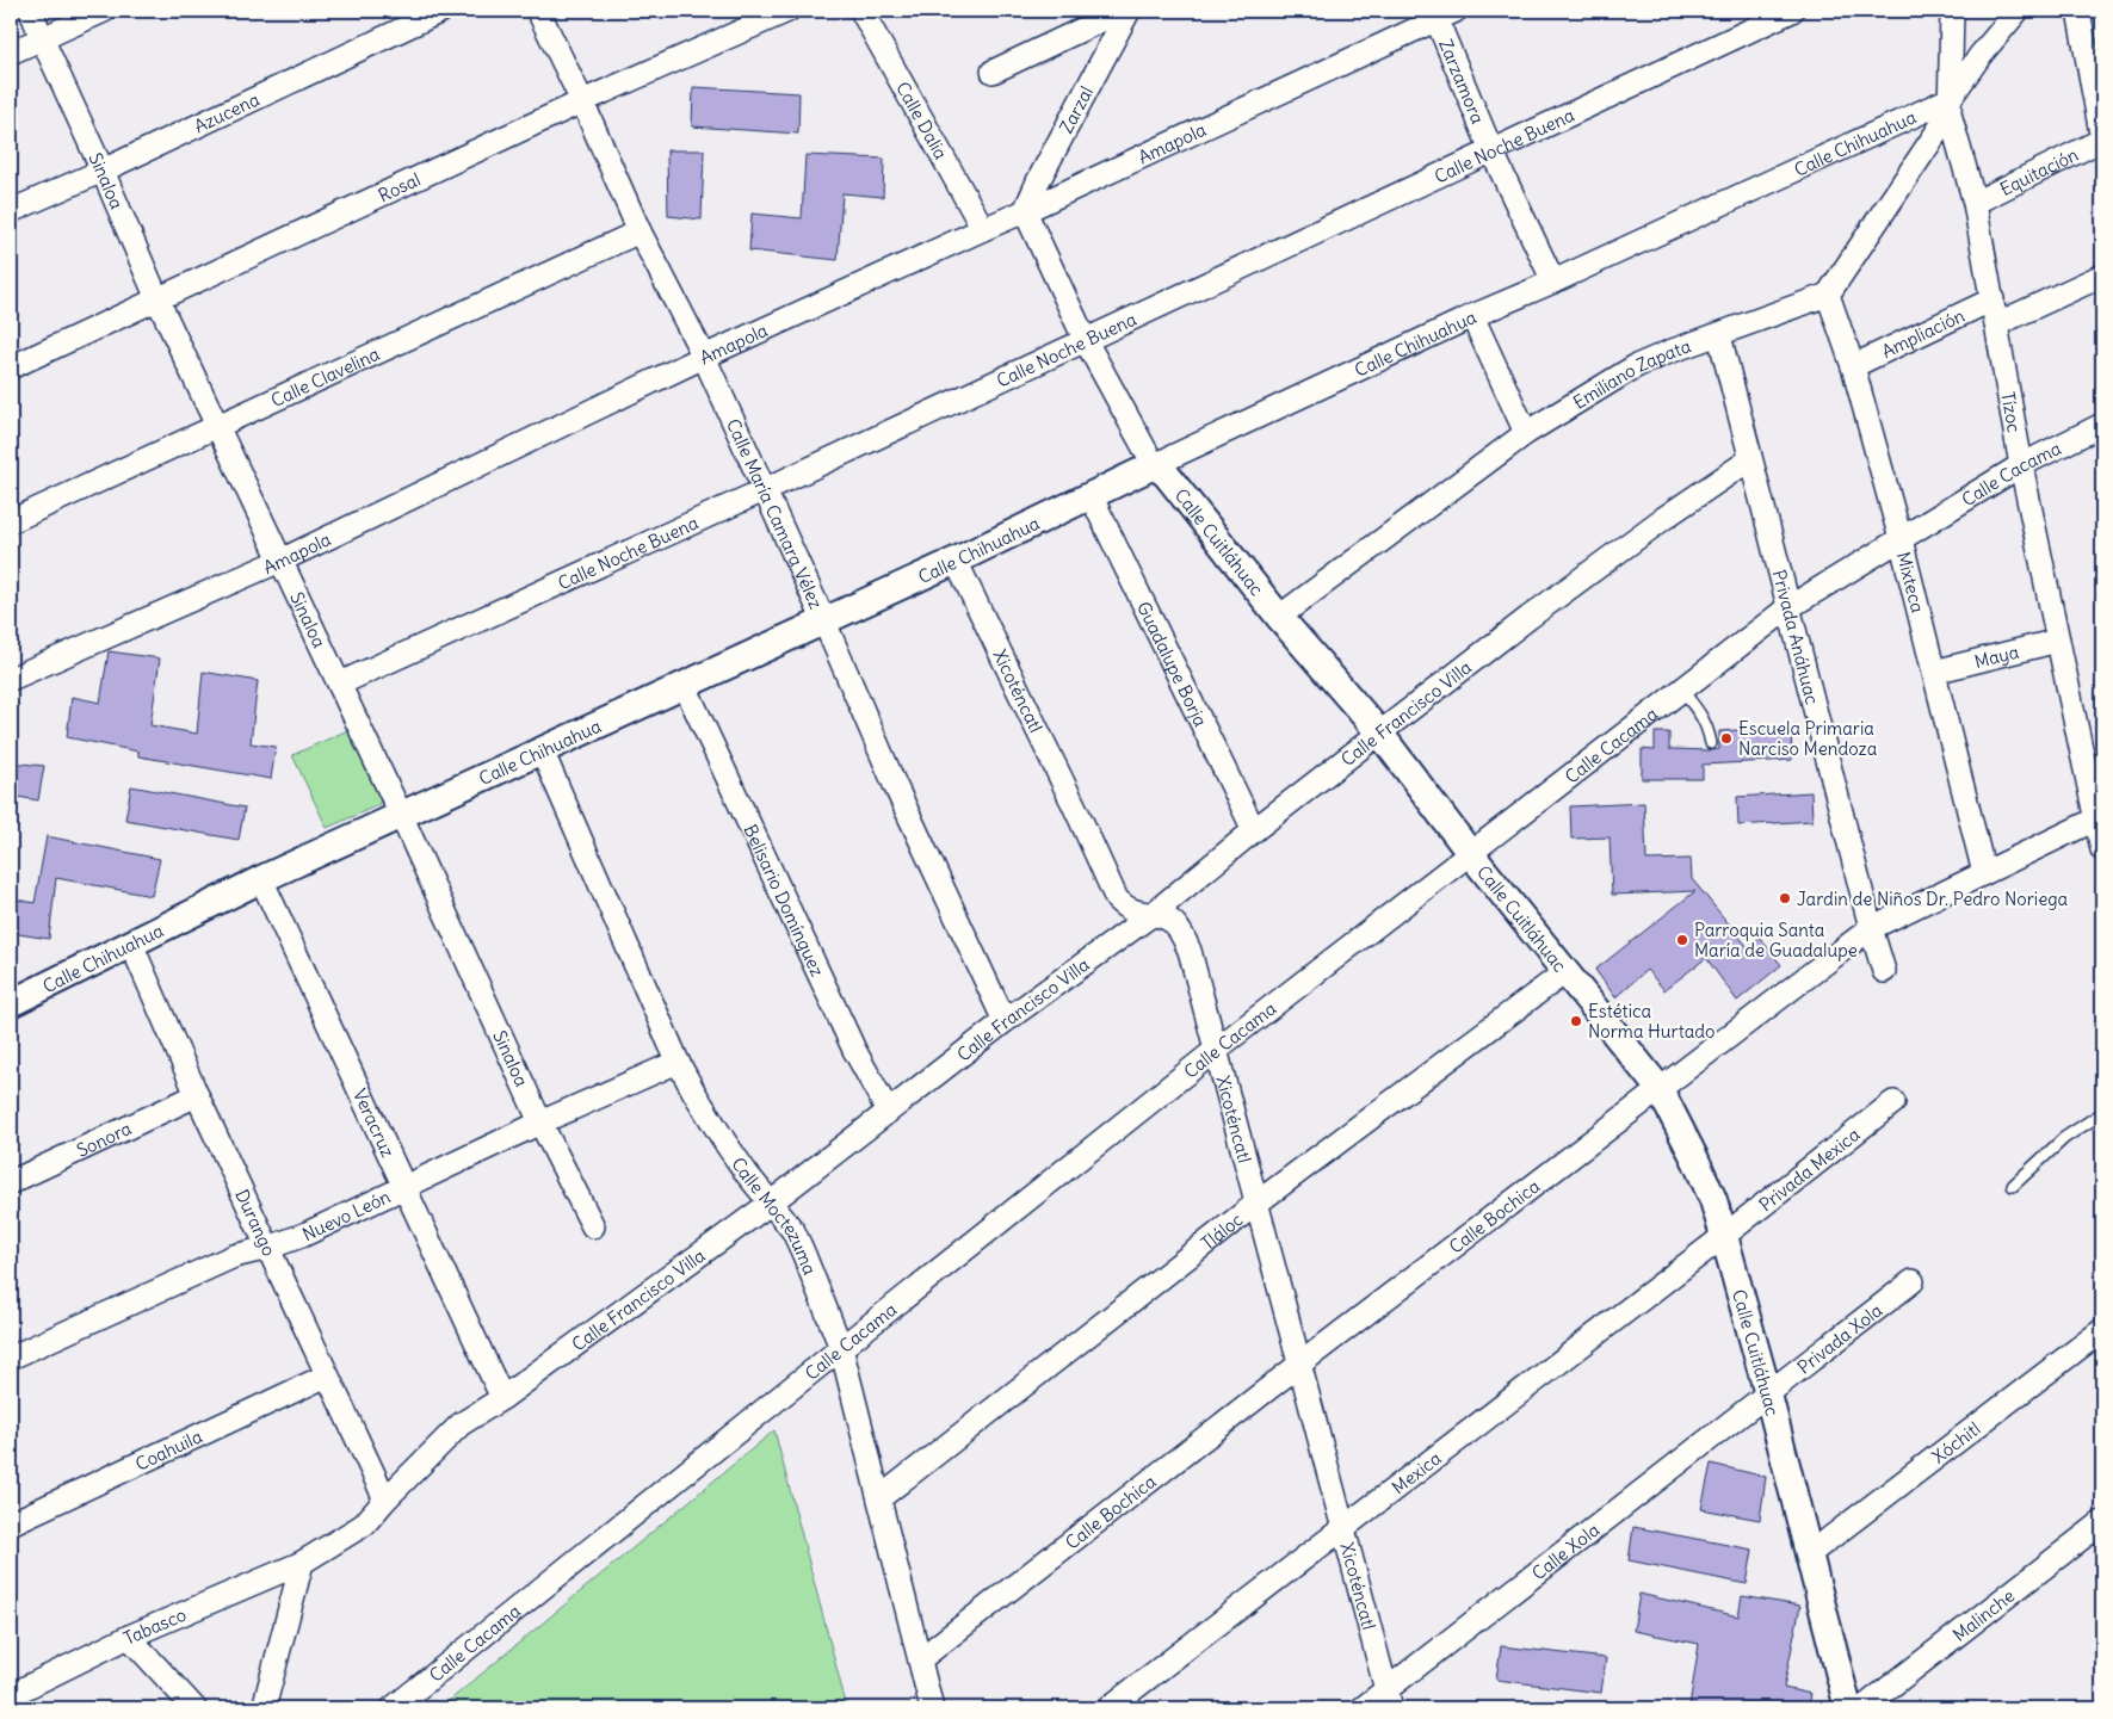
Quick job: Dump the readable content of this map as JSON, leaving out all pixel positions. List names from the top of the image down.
{
  "streets": {
    "street": [
      "Zarzamora",
      "Zarzal",
      "Azucena",
      "Calle Dalia",
      "Calle Chihuahua",
      "Amapola",
      "Calle Noche Buena",
      "Equitación",
      "Sinaloa",
      "Rosal",
      "Ampliación",
      "Emiliano Zapata",
      "Calle Clavelina",
      "Tízoc",
      "Calle Cacama",
      "Calle María Camara Vélez",
      "Calle Cuitláhuac",
      "Mixteca",
      "Privada Anáhuac",
      "Maya",
      "Guadalupe Borja",
      "Xicoténcatl",
      "Calle Francisco Villa",
      "Belisario Domínguez",
      "Veracruz",
      "Sonora",
      "Privada Mexica",
      "Nuevo León",
      "Calle Moctezuma",
      "Calle Bochica",
      "Durango",
      "Tláloc",
      "Privada Xola",
      "Xóchitl",
      "Coahuila",
      "Mexica",
      "Calle Xola",
      "Malinche",
      "Tabasco"
    ]
  },
  "crossings": [
    ["Zarzamora", "Calle Chihuahua"],
    ["Zarzamora", "Amapola"],
    ["Zarzamora", "Calle Noche Buena"],
    ["Zarzal", "Amapola"],
    ["Zarzal", "Calle Cuitláhuac"],
    ["Azucena", "Sinaloa"],
    ["Calle Dalia", "Amapola"],
    ["Calle Chihuahua", "Sinaloa"],
    ["Calle Chihuahua", "Tízoc"],
    ["Calle Chihuahua", "Calle María Camara Vélez"],
    ["Calle Chihuahua", "Calle Cuitláhuac"],
    ["Calle Chihuahua", "Guadalupe Borja"],
    ["Calle Chihuahua", "Xicoténcatl"],
    ["Calle Chihuahua", "Belisario Domínguez"],
    ["Calle Chihuahua", "Veracruz"],
    ["Calle Chihuahua", "Calle Moctezuma"],
    ["Calle Chihuahua", "Durango"],
    ["Amapola", "Sinaloa"],
    ["Amapola", "Calle María Camara Vélez"],
    ["Amapola", "Calle Cuitláhuac"],
    ["Calle Noche Buena", "Sinaloa"],
    ["Calle Noche Buena", "Calle María Camara Vélez"],
    ["Calle Noche Buena", "Calle Cuitláhuac"],
    ["Equitación", "Tízoc"],
    ["Sinaloa", "Rosal"],
    ["Sinaloa", "Calle Clavelina"],
    ["Sinaloa", "Nuevo León"],
    ["Rosal", "Calle María Camara Vélez"],
    ["Ampliación", "Tízoc"],
    ["Ampliación", "Mixteca"],
    ["Emiliano Zapata", "Calle Cuitláhuac"],
    ["Emiliano Zapata", "Mixteca"],
    ["Emiliano Zapata", "Privada Anáhuac"],
    ["Calle Clavelina", "Calle María Camara Vélez"],
    ["Tízoc", "Calle Cacama"],
    ["Tízoc", "Maya"],
    ["Tízoc", "Calle Bochica"],
    ["Calle Cacama", "Calle Cuitláhuac"],
    ["Calle Cacama", "Mixteca"],
    ["Calle Cacama", "Privada Anáhuac"],
    ["Calle Cacama", "Xicoténcatl"],
    ["Calle Cacama", "Calle Moctezuma"],
    ["Calle María Camara Vélez", "Calle Francisco Villa"],
    ["Calle Cuitláhuac", "Calle Francisco Villa"],
    ["Calle Cuitláhuac", "Privada Mexica"],
    ["Calle Cuitláhuac", "Calle Bochica"],
    ["Calle Cuitláhuac", "Tláloc"],
    ["Calle Cuitláhuac", "Privada Xola"],
    ["Calle Cuitláhuac", "Xóchitl"],
    ["Calle Cuitláhuac", "Mexica"],
    ["Calle Cuitláhuac", "Calle Xola"],
    ["Mixteca", "Maya"],
    ["Mixteca", "Calle Bochica"],
    ["Privada Anáhuac", "Calle Francisco Villa"],
    ["Privada Anáhuac", "Calle Bochica"],
    ["Guadalupe Borja", "Calle Francisco Villa"],
    ["Xicoténcatl", "Calle Francisco Villa"],
    ["Xicoténcatl", "Calle Bochica"],
    ["Xicoténcatl", "Tláloc"],
    ["Xicoténcatl", "Mexica"],
    ["Xicoténcatl", "Calle Xola"],
    ["Calle Francisco Villa", "Belisario Domínguez"],
    ["Calle Francisco Villa", "Veracruz"],
    ["Calle Francisco Villa", "Calle Moctezuma"],
    ["Calle Francisco Villa", "Durango"],
    ["Calle Francisco Villa", "Tabasco"],
    ["Veracruz", "Nuevo León"],
    ["Sonora", "Durango"],
    ["Privada Mexica", "Mexica"],
    ["Nuevo León", "Calle Moctezuma"],
    ["Nuevo León", "Durango"],
    ["Calle Moctezuma", "Calle Bochica"],
    ["Calle Moctezuma", "Tláloc"],
    ["Durango", "Coahuila"],
    ["Privada Xola", "Calle Xola"]
  ],
  "places": [
    "Escuela Primaria Narciso Mendoza",
    "Jardin de Niños Dr. Pedro Noriega",
    "Parroquia Santa María de Guadalupe",
    "Estética Norma Hurtado"
  ]
}
